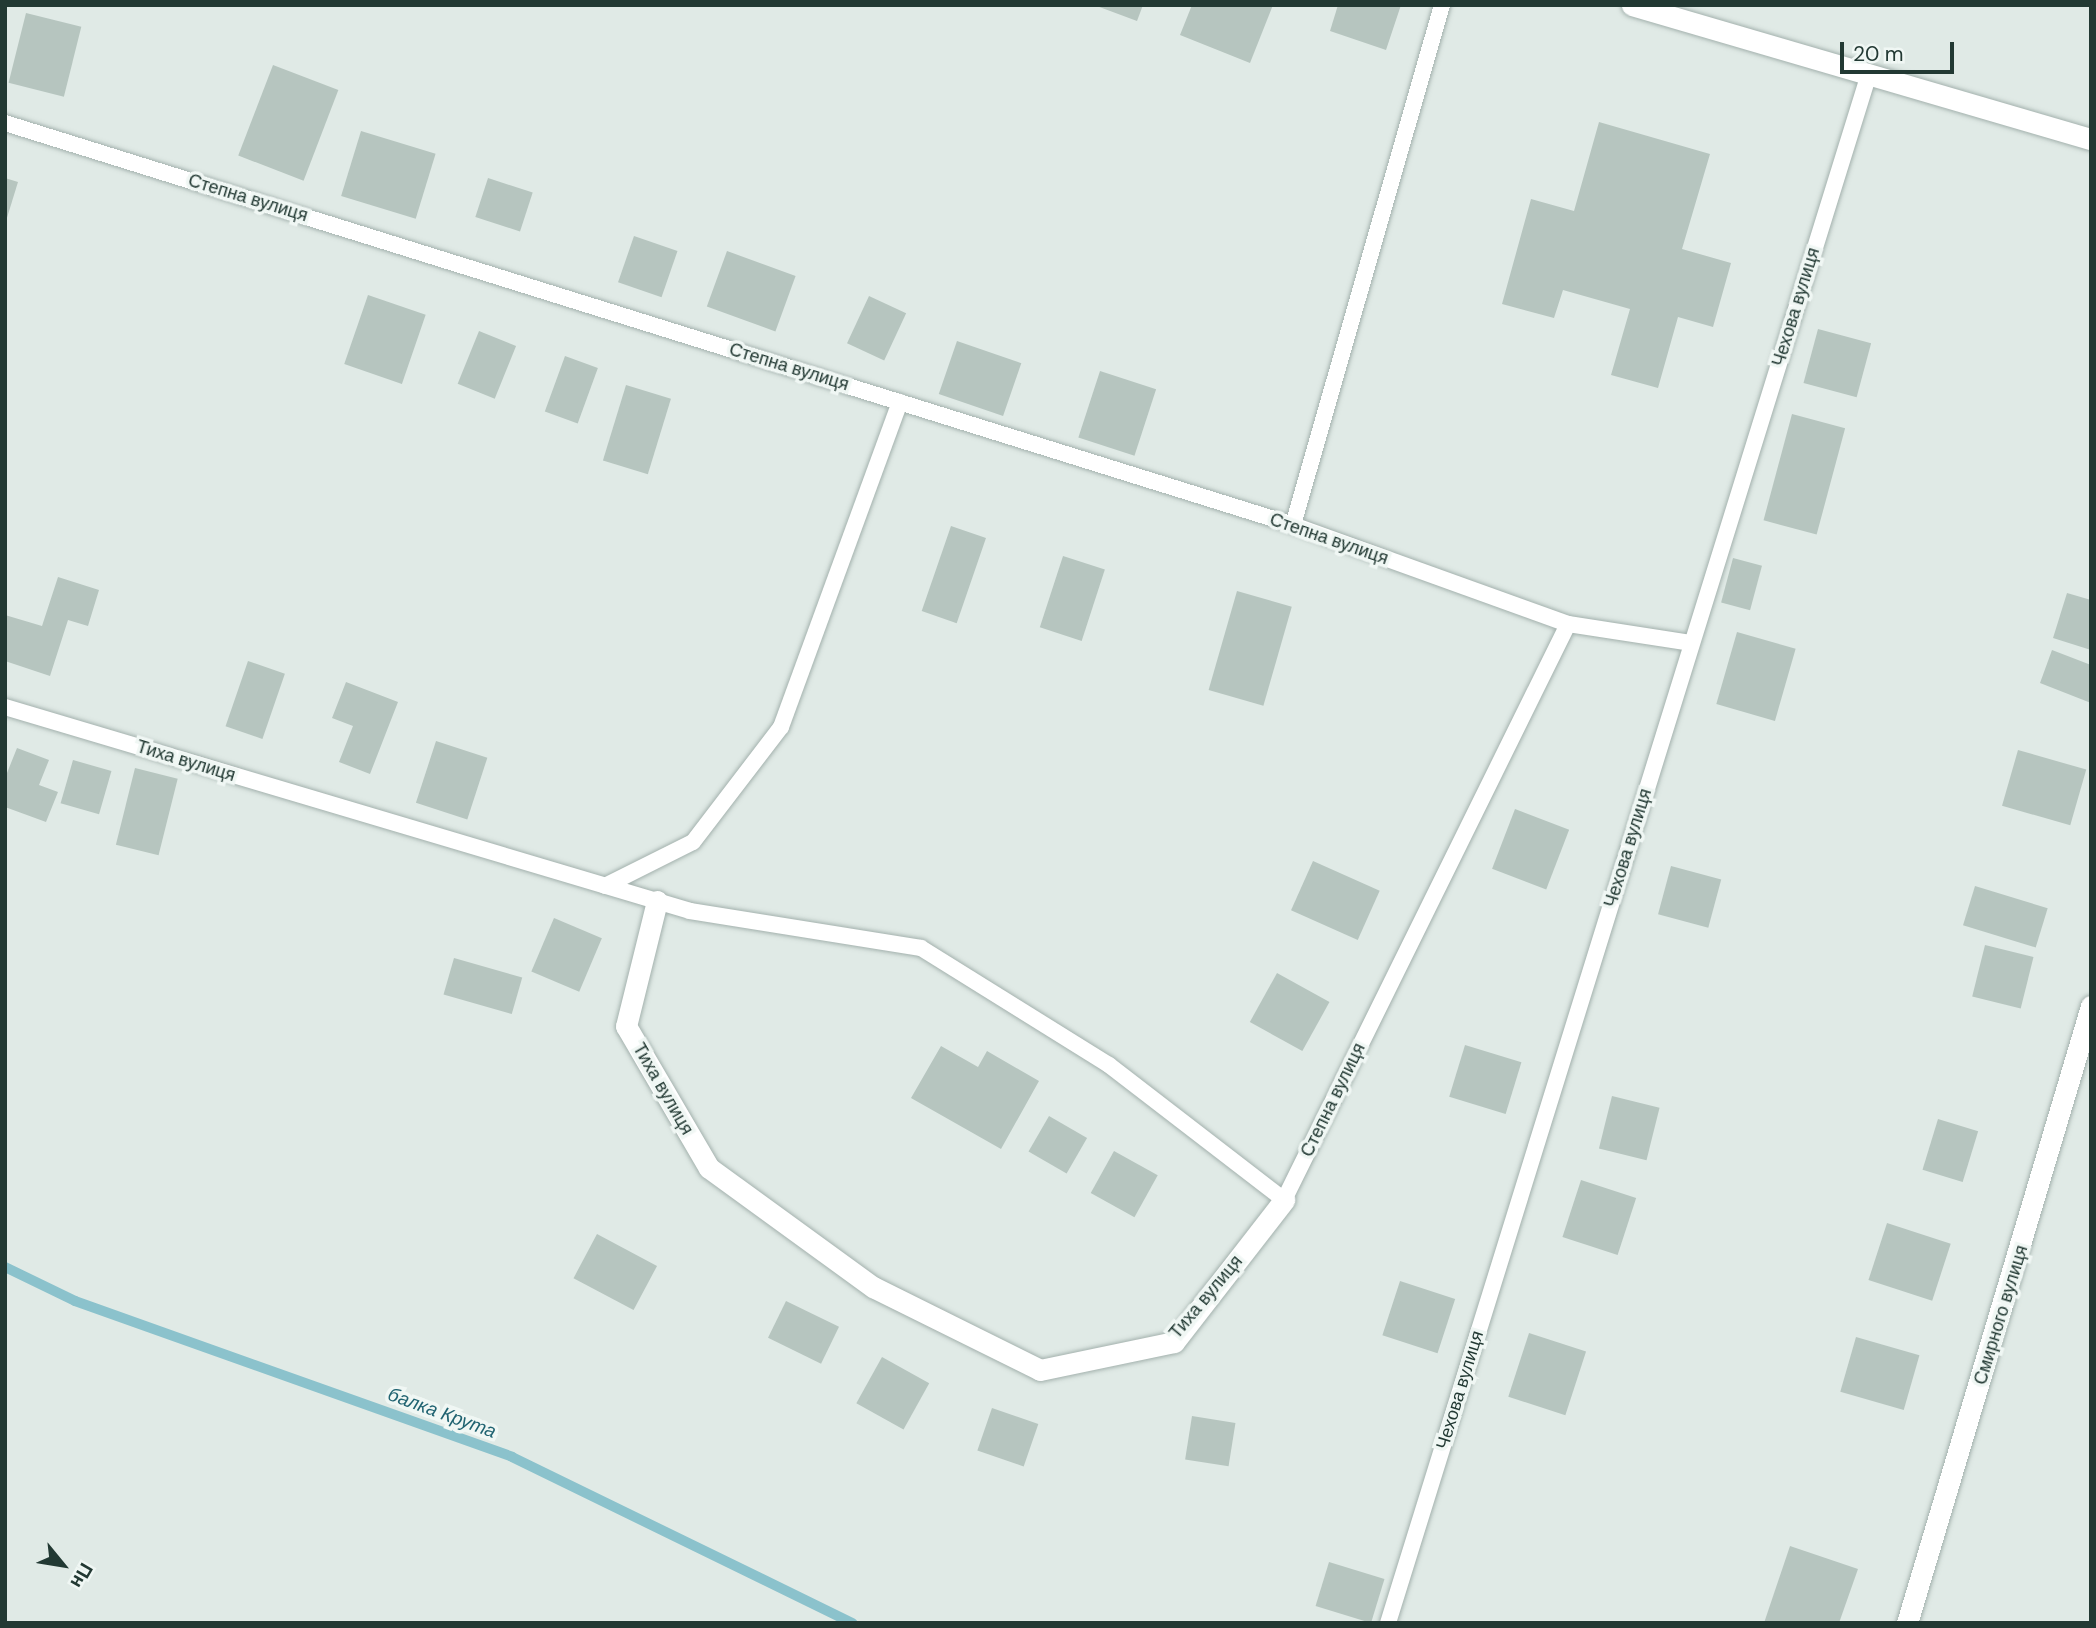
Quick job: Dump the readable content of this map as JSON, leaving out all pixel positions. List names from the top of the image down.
{
  "streets": {
    "street": ["Тиха вулиця", "Смирного вулиця"],
    "lane": ["Степна вулиця", "Чехова вулиця"]
  },
  "crossings": [
    ["Степна вулиця", "Чехова вулиця"],
    ["Степна вулиця", "Тиха вулиця"]
  ],
  "water": ["балка Крута"],
  "scale_bar": "20 m",
  "north": "bottom right"
}
